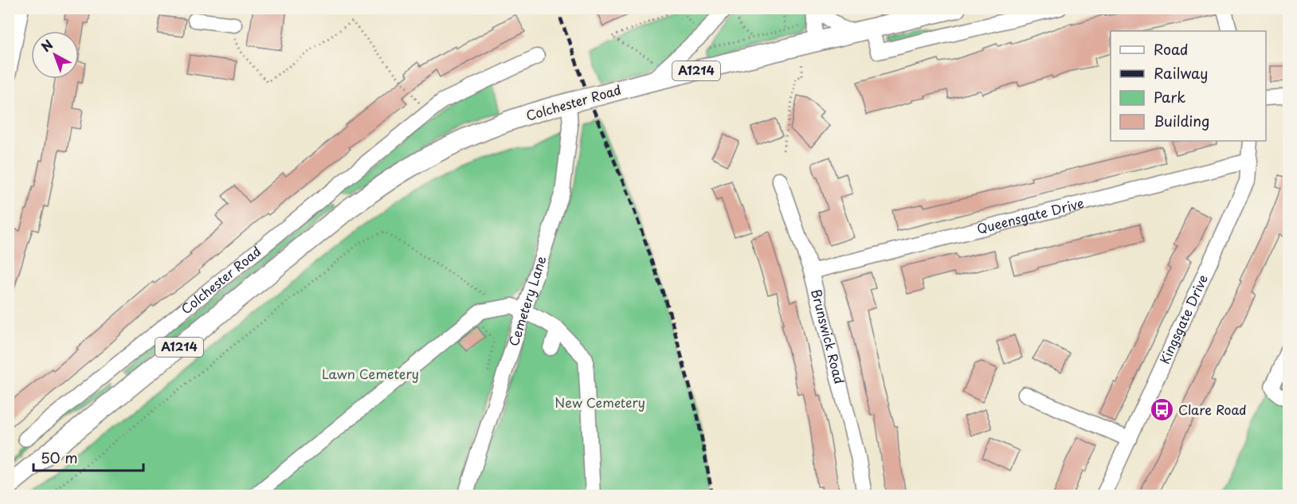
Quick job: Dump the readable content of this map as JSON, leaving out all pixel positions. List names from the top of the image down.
{
  "streets": {
    "main road": ["A1214", "Colchester Road"],
    "street": [
      "Queensgate Drive",
      "Cemetery Lane",
      "Kingsgate Drive",
      "Brunswick Road"
    ]
  },
  "crossings": [
    ["Colchester Road", "Cemetery Lane"],
    ["Queensgate Drive", "Kingsgate Drive"],
    ["Queensgate Drive", "Brunswick Road"]
  ],
  "parks": ["Lawn Cemetery", "New Cemetery"],
  "places": {
    "bus stop": ["Clare Road"]
  },
  "legend": [
    "Road",
    "Railway",
    "Park",
    "Building"
  ],
  "scale_bar": "50 m",
  "north": "top left"
}
